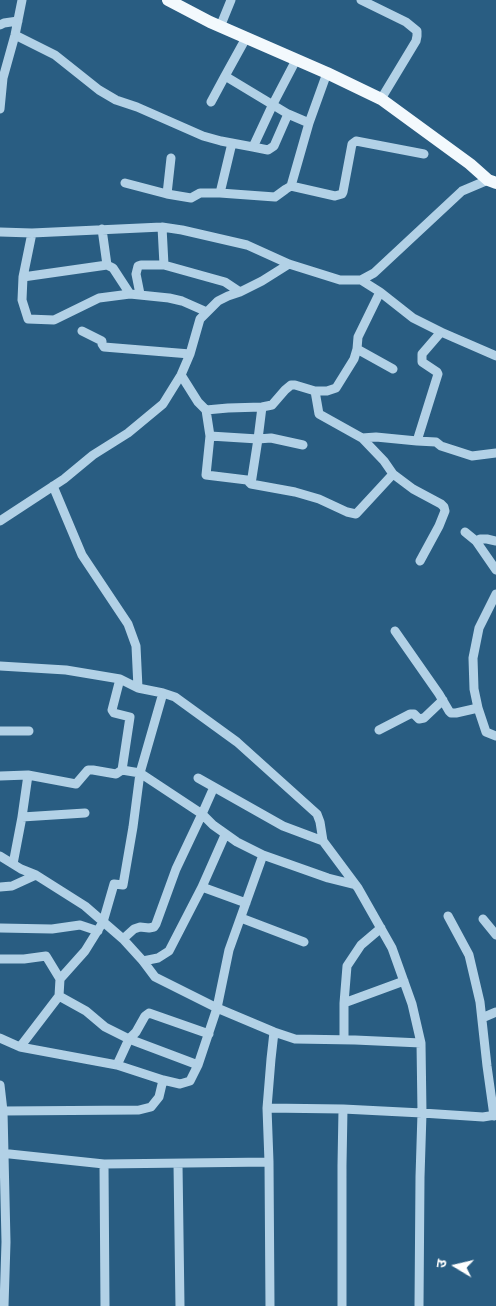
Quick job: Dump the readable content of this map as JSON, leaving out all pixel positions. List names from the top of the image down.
{
  "north": "left"
}
